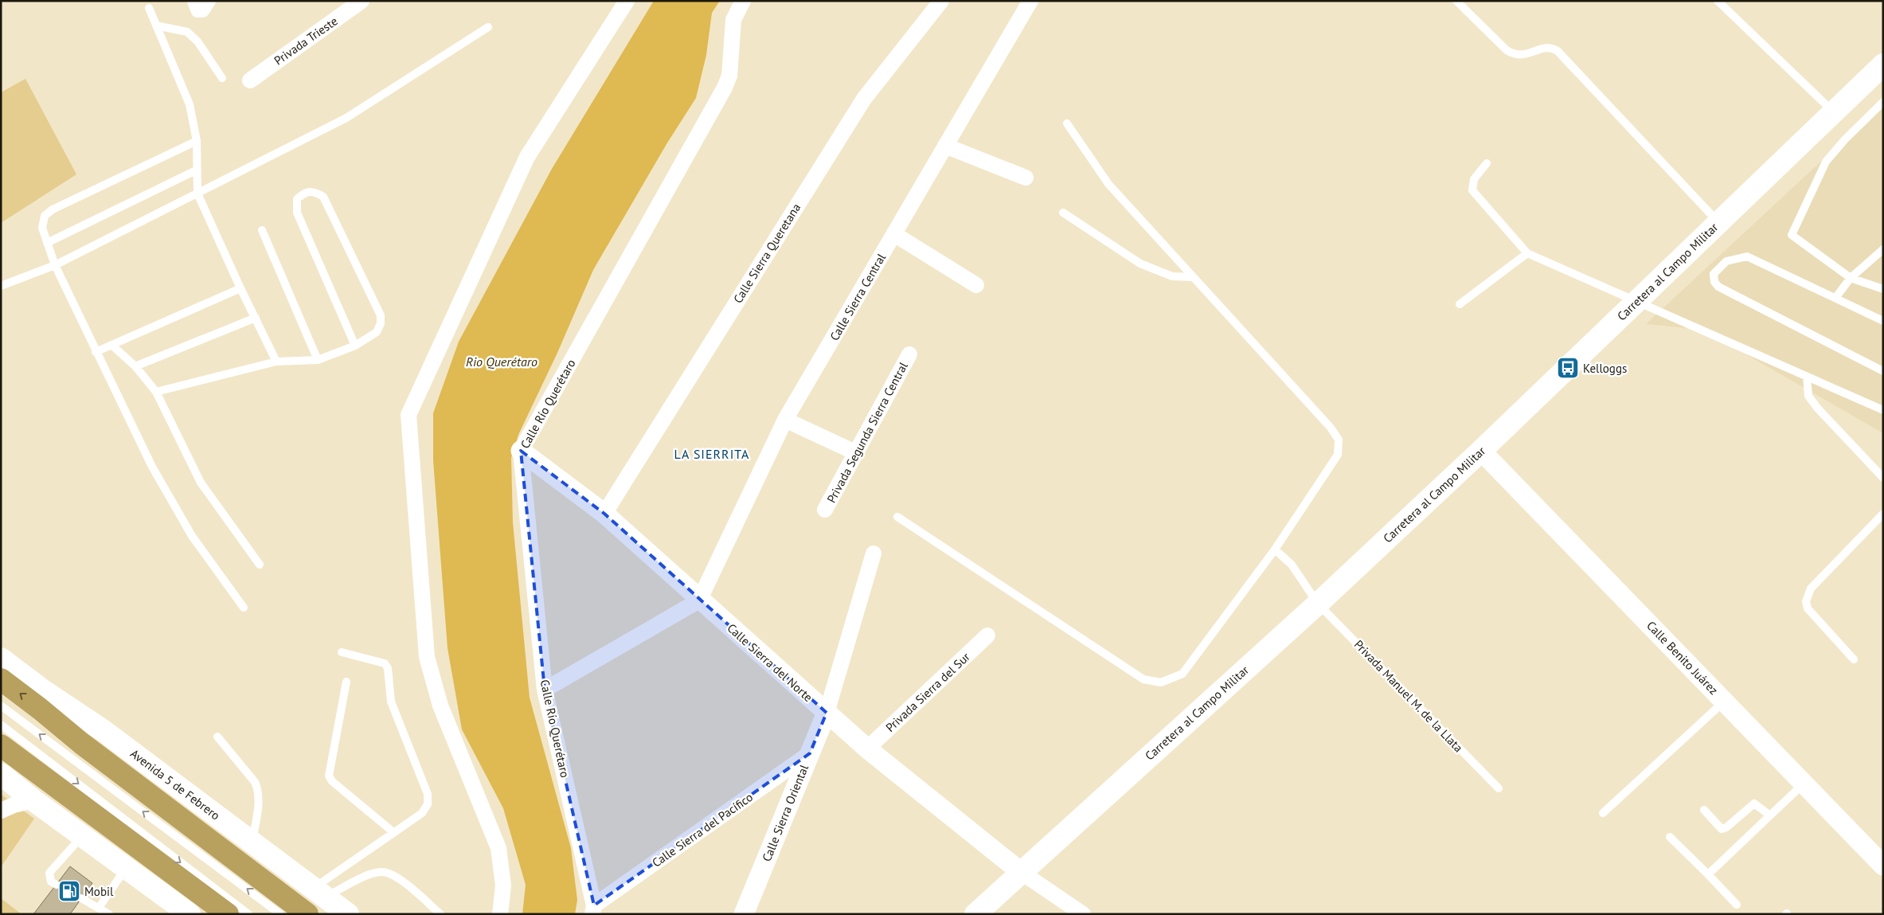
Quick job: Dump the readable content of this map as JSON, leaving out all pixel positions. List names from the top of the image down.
{
  "streets": {
    "highway": ["Avenida 5 de Febrero"],
    "main road": ["Carretera al Campo Militar"],
    "street": [
      "Privada Trieste",
      "Calle Sierra Queretana",
      "Calle Sierra Central",
      "Calle Río Querétaro",
      "Privada Segunda Sierra Central",
      "Calle Benito Juárez",
      "Calle Sierra del Norte",
      "Privada Sierra del Sur",
      "Calle Sierra Oriental",
      "Calle Sierra del Pacífico"
    ],
    "lane": ["Privada Manuel M. de la Llata"]
  },
  "crossings": [
    ["Calle Sierra Queretana", "Calle Sierra del Norte"],
    ["Carretera al Campo Militar", "Calle Benito Juárez"],
    ["Carretera al Campo Militar", "Calle Sierra del Norte"],
    ["Carretera al Campo Militar", "Privada Manuel M. de la Llata"],
    ["Calle Sierra Central", "Calle Sierra del Norte"],
    ["Calle Río Querétaro", "Calle Sierra del Norte"],
    ["Calle Río Querétaro", "Calle Sierra del Pacífico"],
    ["Calle Sierra del Norte", "Privada Sierra del Sur"],
    ["Calle Sierra del Norte", "Calle Sierra Oriental"],
    ["Calle Sierra Oriental", "Calle Sierra del Pacífico"]
  ],
  "districts": ["LA SIERRITA"],
  "water": ["Rio Querétaro"],
  "places": {
    "bus stop": ["Kelloggs"],
    "fuel station": ["Mobil"]
  }
}
